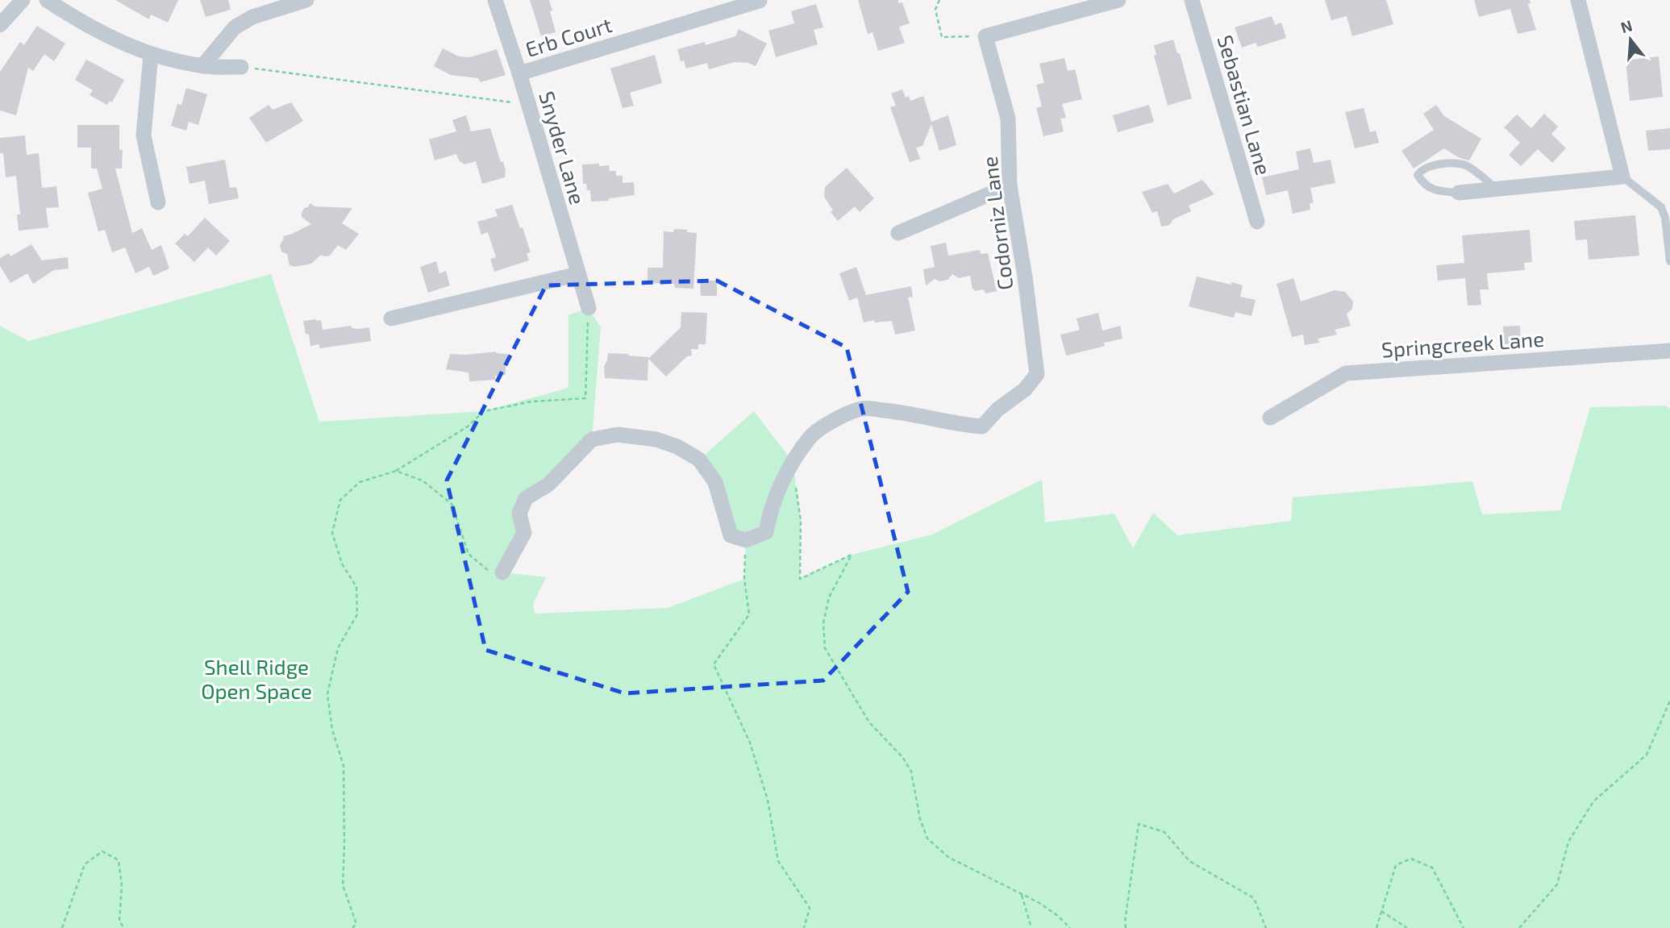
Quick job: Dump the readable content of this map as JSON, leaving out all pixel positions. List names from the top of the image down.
{
  "streets": {
    "street": [
      "Erb Court",
      "Sebastian Lane",
      "Snyder Lane",
      "Codorniz Lane",
      "Springcreek Lane"
    ]
  },
  "crossings": [
    ["Erb Court", "Snyder Lane"]
  ],
  "parks": ["Shell Ridge Open Space"],
  "north": "top"
}
